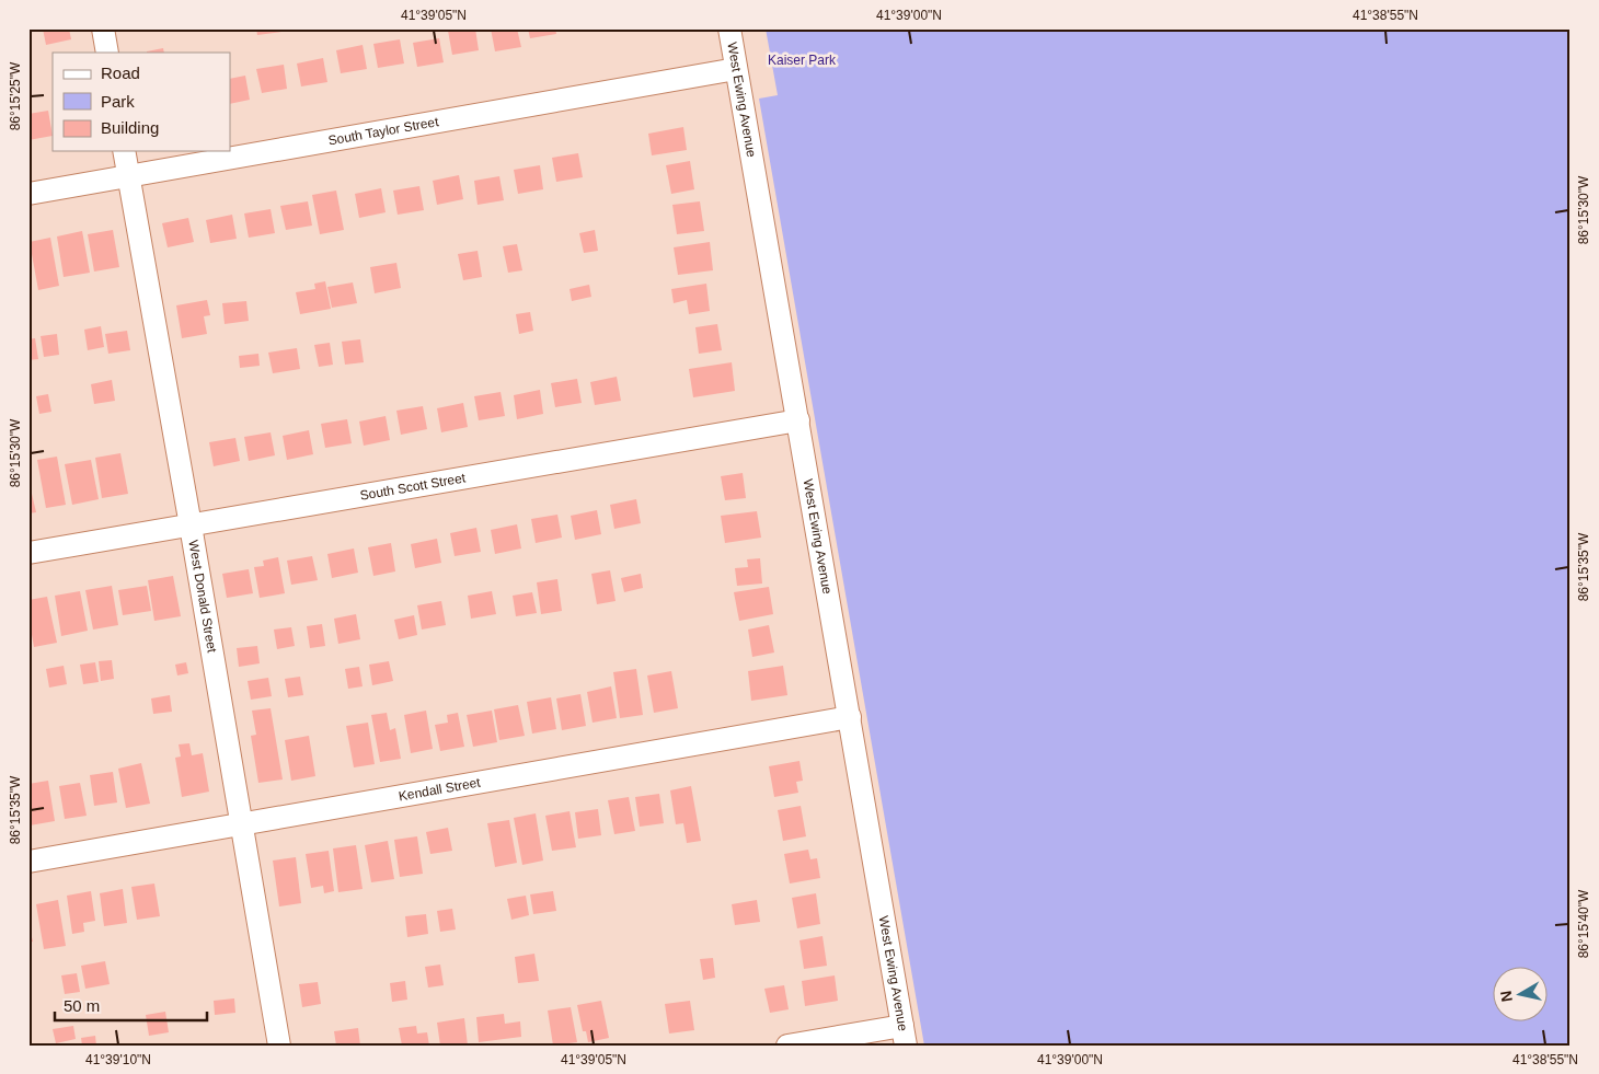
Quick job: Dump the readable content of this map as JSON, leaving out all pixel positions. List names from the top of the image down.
{
  "streets": {
    "street": [
      "West Ewing Avenue",
      "South Taylor Street",
      "South Scott Street",
      "West Donald Street",
      "Kendall Street"
    ]
  },
  "crossings": [
    ["West Ewing Avenue", "South Taylor Street"],
    ["West Ewing Avenue", "South Scott Street"],
    ["West Ewing Avenue", "Kendall Street"],
    ["South Taylor Street", "West Donald Street"],
    ["South Scott Street", "West Donald Street"],
    ["West Donald Street", "Kendall Street"]
  ],
  "parks": ["Kaiser Park"],
  "legend": ["Road", "Park", "Building"],
  "scale_bar": "50 m",
  "north": "left",
  "coordinates": [
    "41°39'05\"N",
    "41°39'00\"N",
    "41°38'55\"N",
    "86°15'25\"W",
    "86°15'30\"W",
    "86°15'35\"W",
    "86°15'40\"W",
    "41°39'10\"N"
  ]
}
